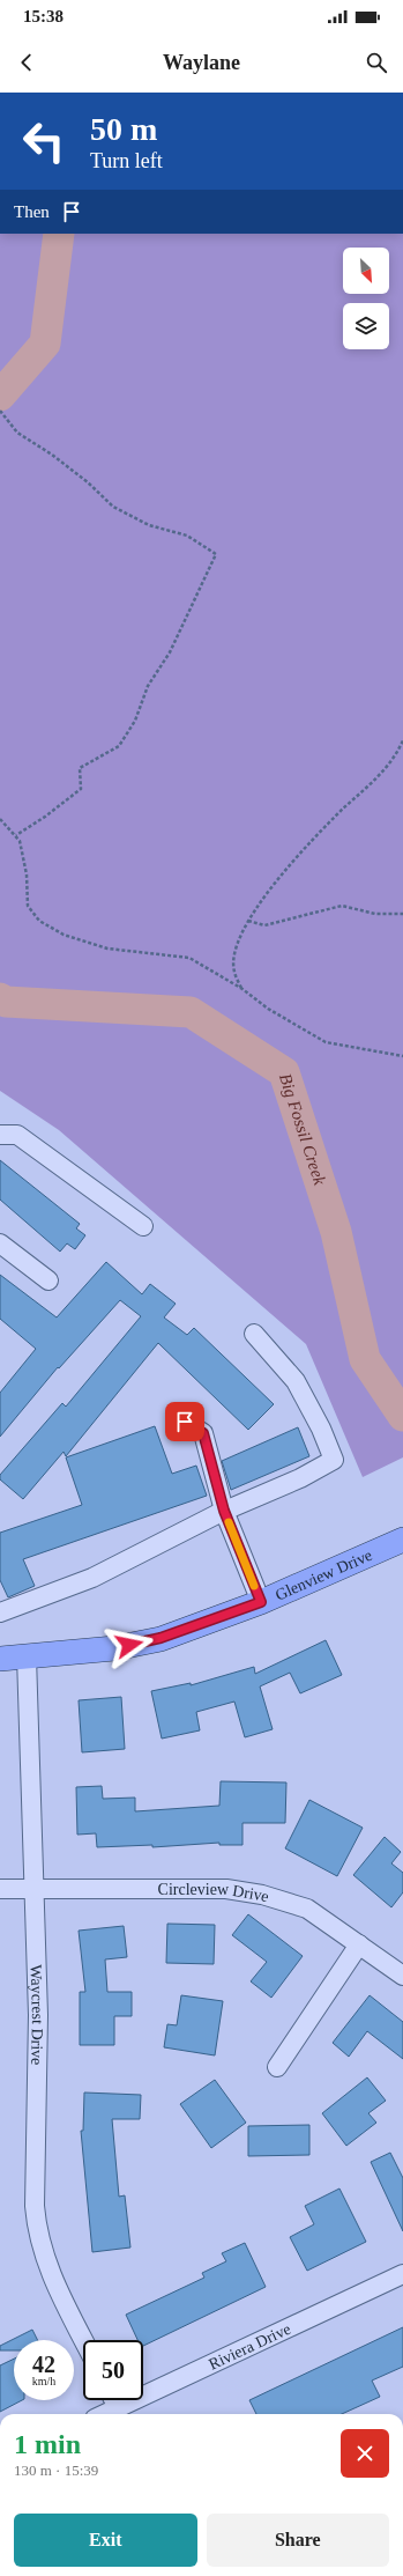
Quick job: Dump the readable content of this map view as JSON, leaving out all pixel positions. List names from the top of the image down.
{
  "streets": {
    "main road": ["Glenview Drive"],
    "street": ["Circleview Drive", "Waycrest Drive", "Riviera Drive"]
  },
  "crossings": [
    ["Glenview Drive", "Waycrest Drive"],
    ["Circleview Drive", "Waycrest Drive"]
  ],
  "water": ["Big Fossil Creek"],
  "north": "bottom right",
  "page": {
    "status": "15:38",
    "header": "Waylane",
    "turn": ["50 m", "Turn left"],
    "then": "Then",
    "speed": "42 km/h",
    "limit": "50",
    "heading": ["1 min", "130 m · 15:39"],
    "buttons": ["Exit", "Share"]
  }
}
